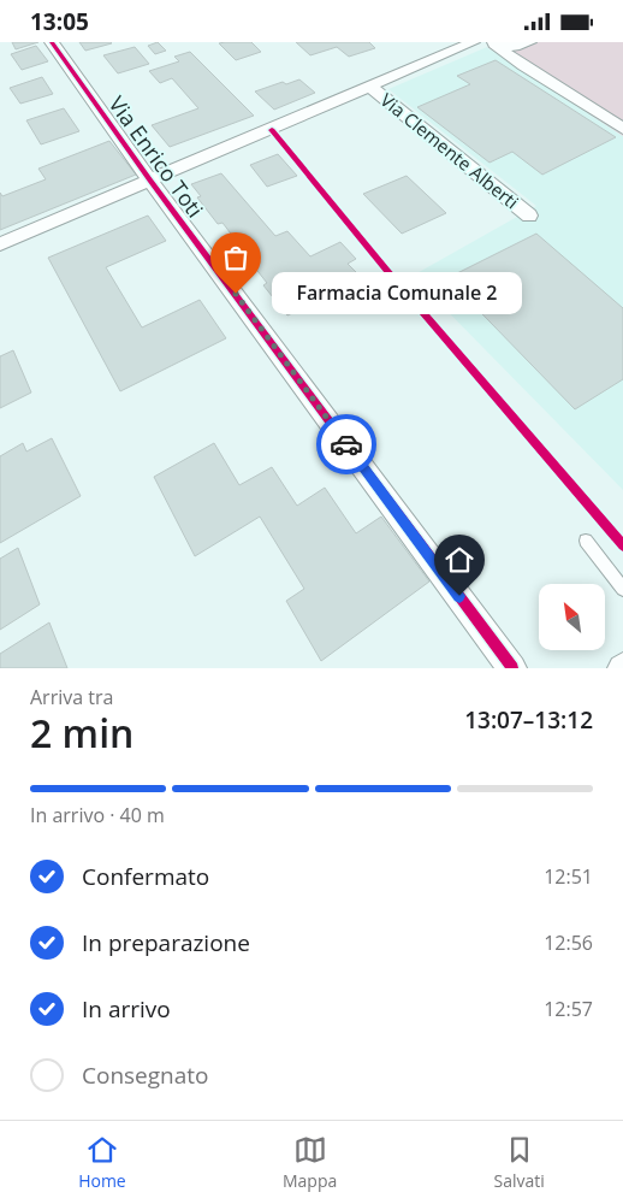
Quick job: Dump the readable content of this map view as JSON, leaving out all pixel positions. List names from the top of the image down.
{
  "streets": {
    "street": ["Via Clemente Alberti", "Via Enrico Toti"]
  },
  "crossings": [
    ["Via Clemente Alberti", "Via Enrico Toti"]
  ],
  "places": ["Farmacia Comunale 2"],
  "north": "top left",
  "page": {
    "status": "13:05",
    "bubble": "Farmacia Comunale 2",
    "heading": ["2 min", "Arriva tra", "13:07–13:12"],
    "bar": "In arrivo · 40 m",
    "list": [
      ["Confermato", "12:51"],
      ["In preparazione", "12:56"],
      ["In arrivo", "12:57"],
      "Consegnato"
    ],
    "tabs": ["Home", "Mappa", "Salvati"]
  }
}
